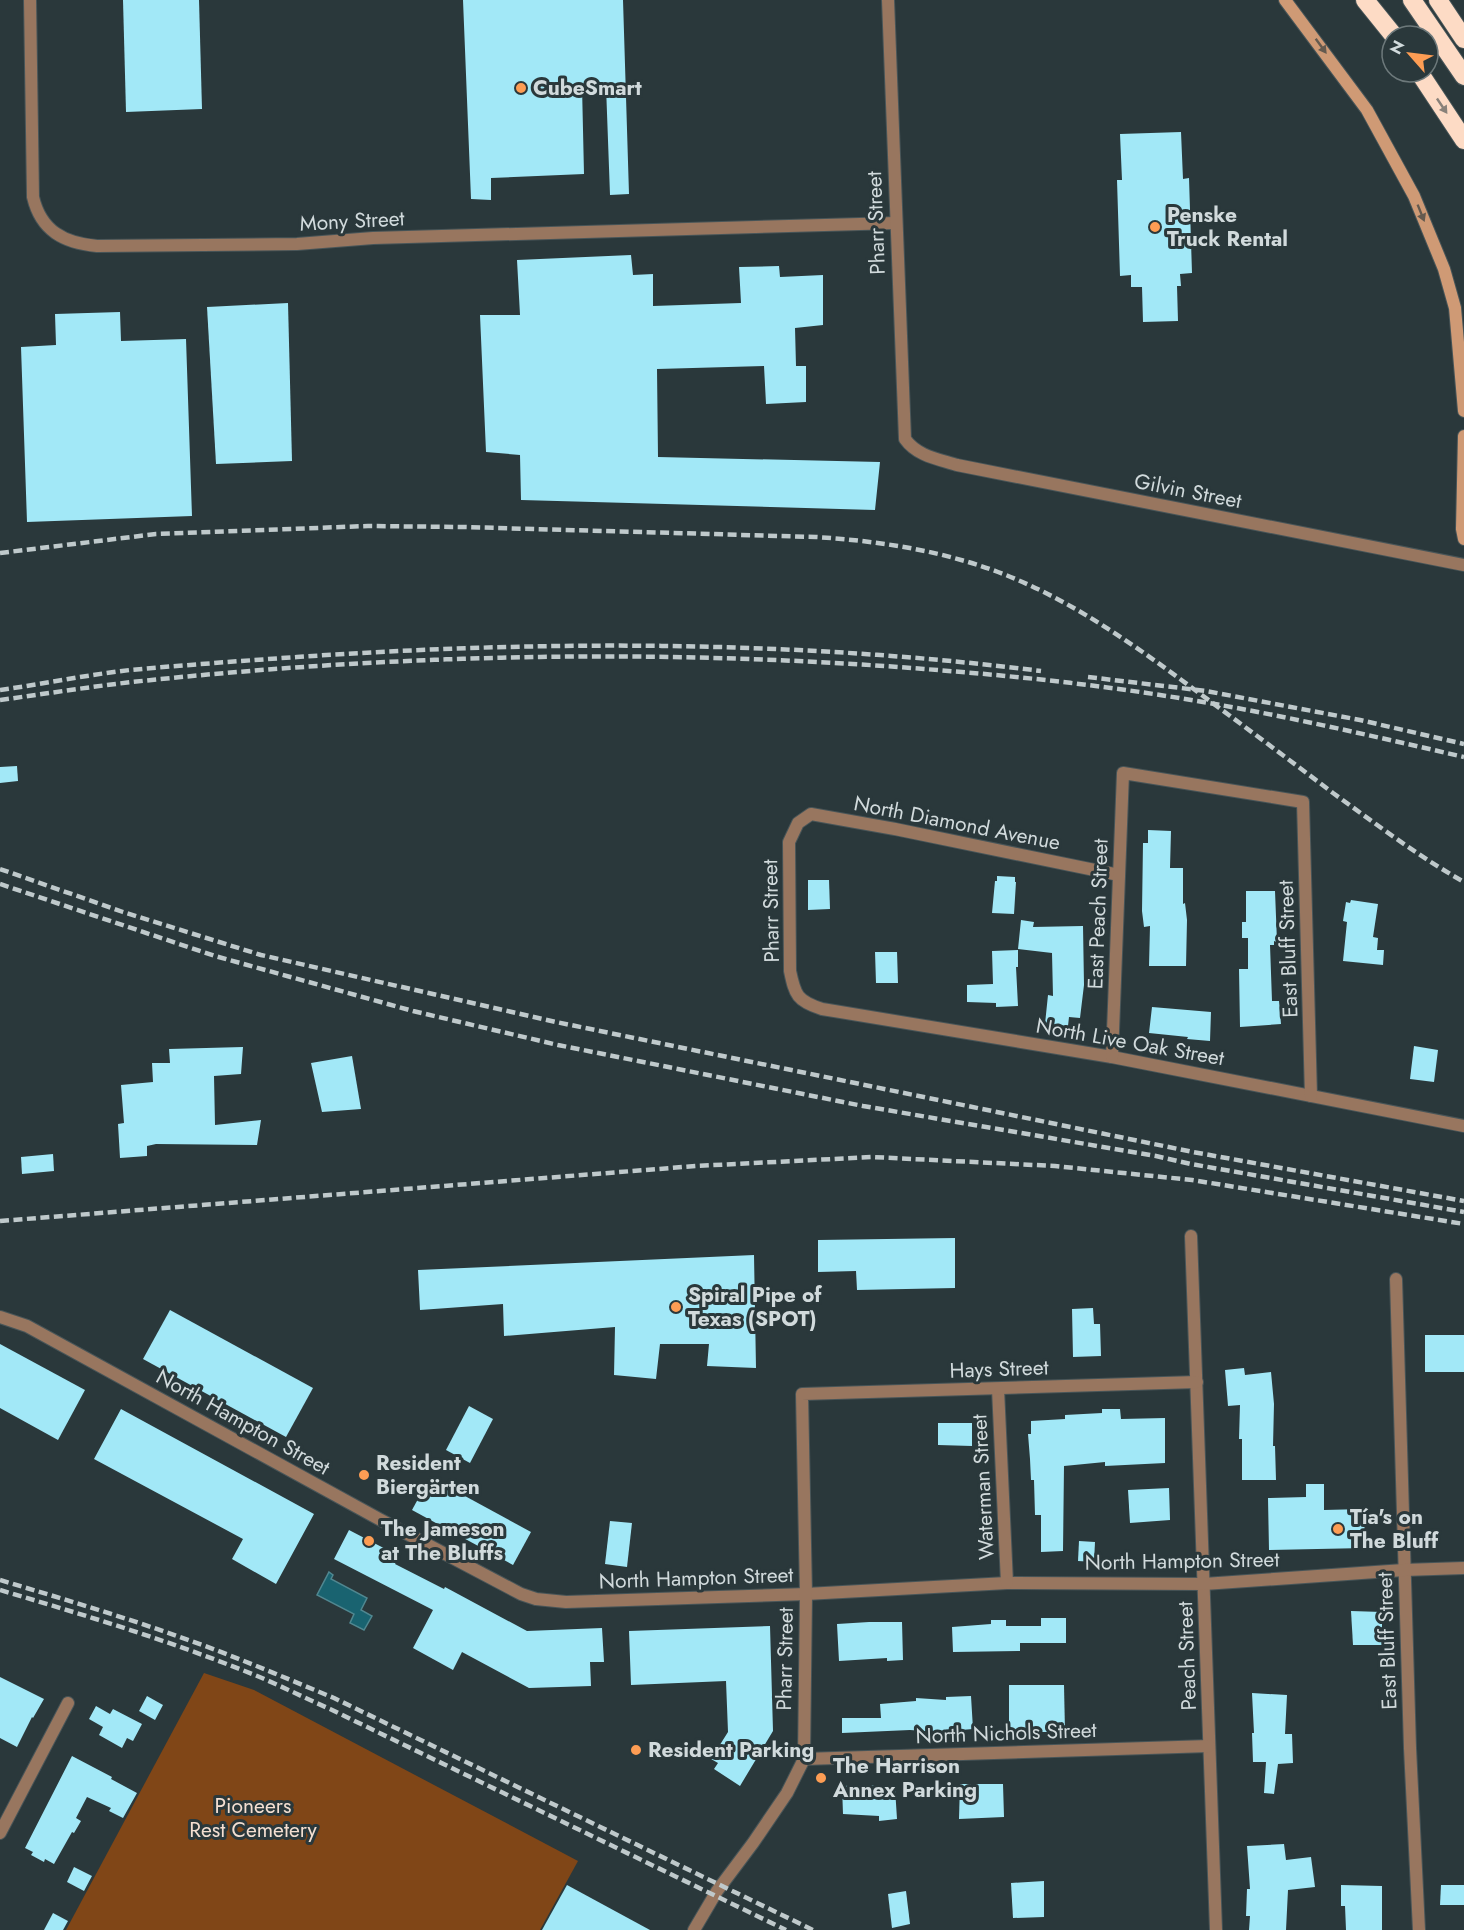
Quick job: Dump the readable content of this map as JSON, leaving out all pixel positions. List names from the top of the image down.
{
  "streets": {
    "street": [
      "Mony Street",
      "Pharr Street",
      "Gilvin Street",
      "North Diamond Avenue",
      "East Peach Street",
      "East Bluff Street",
      "North Live Oak Street",
      "Hays Street",
      "North Hampton Street",
      "Waterman Street",
      "Peach Street",
      "North Nichols Street"
    ]
  },
  "crossings": [
    ["Mony Street", "Pharr Street"],
    ["Pharr Street", "Gilvin Street"],
    ["Pharr Street", "North Diamond Avenue"],
    ["Pharr Street", "North Live Oak Street"],
    ["Pharr Street", "Hays Street"],
    ["Pharr Street", "North Hampton Street"],
    ["Pharr Street", "North Nichols Street"],
    ["North Diamond Avenue", "East Peach Street"],
    ["East Peach Street", "East Bluff Street"],
    ["East Peach Street", "North Live Oak Street"],
    ["East Bluff Street", "North Live Oak Street"],
    ["East Bluff Street", "North Hampton Street"],
    ["Hays Street", "Waterman Street"],
    ["Hays Street", "Peach Street"],
    ["North Hampton Street", "Waterman Street"],
    ["North Hampton Street", "Peach Street"],
    ["Peach Street", "North Nichols Street"]
  ],
  "parks": ["Pioneers Rest Cemetery"],
  "places": [
    "CubeSmart",
    "Penske Truck Rental",
    "Spiral Pipe of Texas (SPOT)",
    "Resident Biergärten",
    "Tía's on The Bluff",
    "The Jameson at The Bluffs",
    "Resident Parking",
    "The Harrison Annex Parking"
  ],
  "north": "top left"
}
